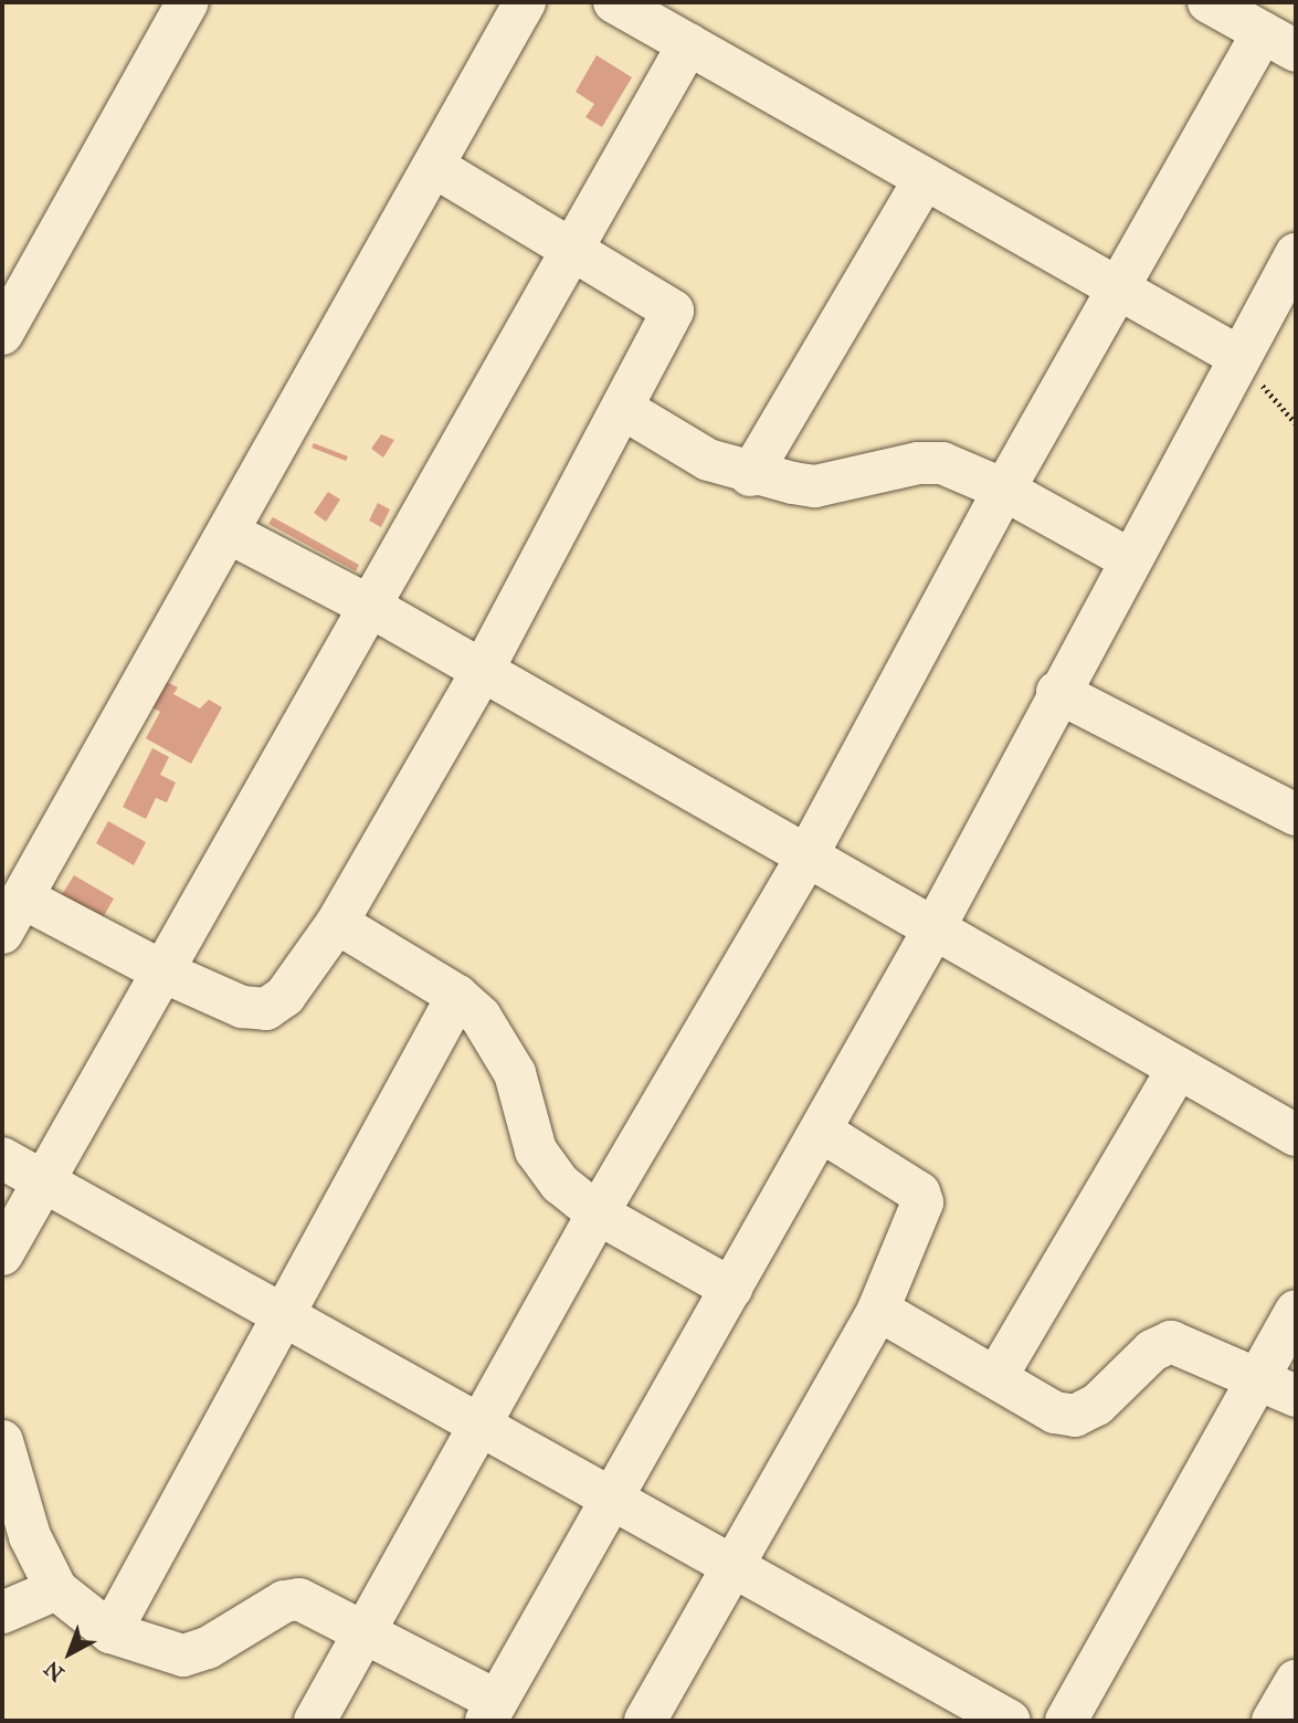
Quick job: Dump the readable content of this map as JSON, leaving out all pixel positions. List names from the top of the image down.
{
  "north": "bottom left"
}
